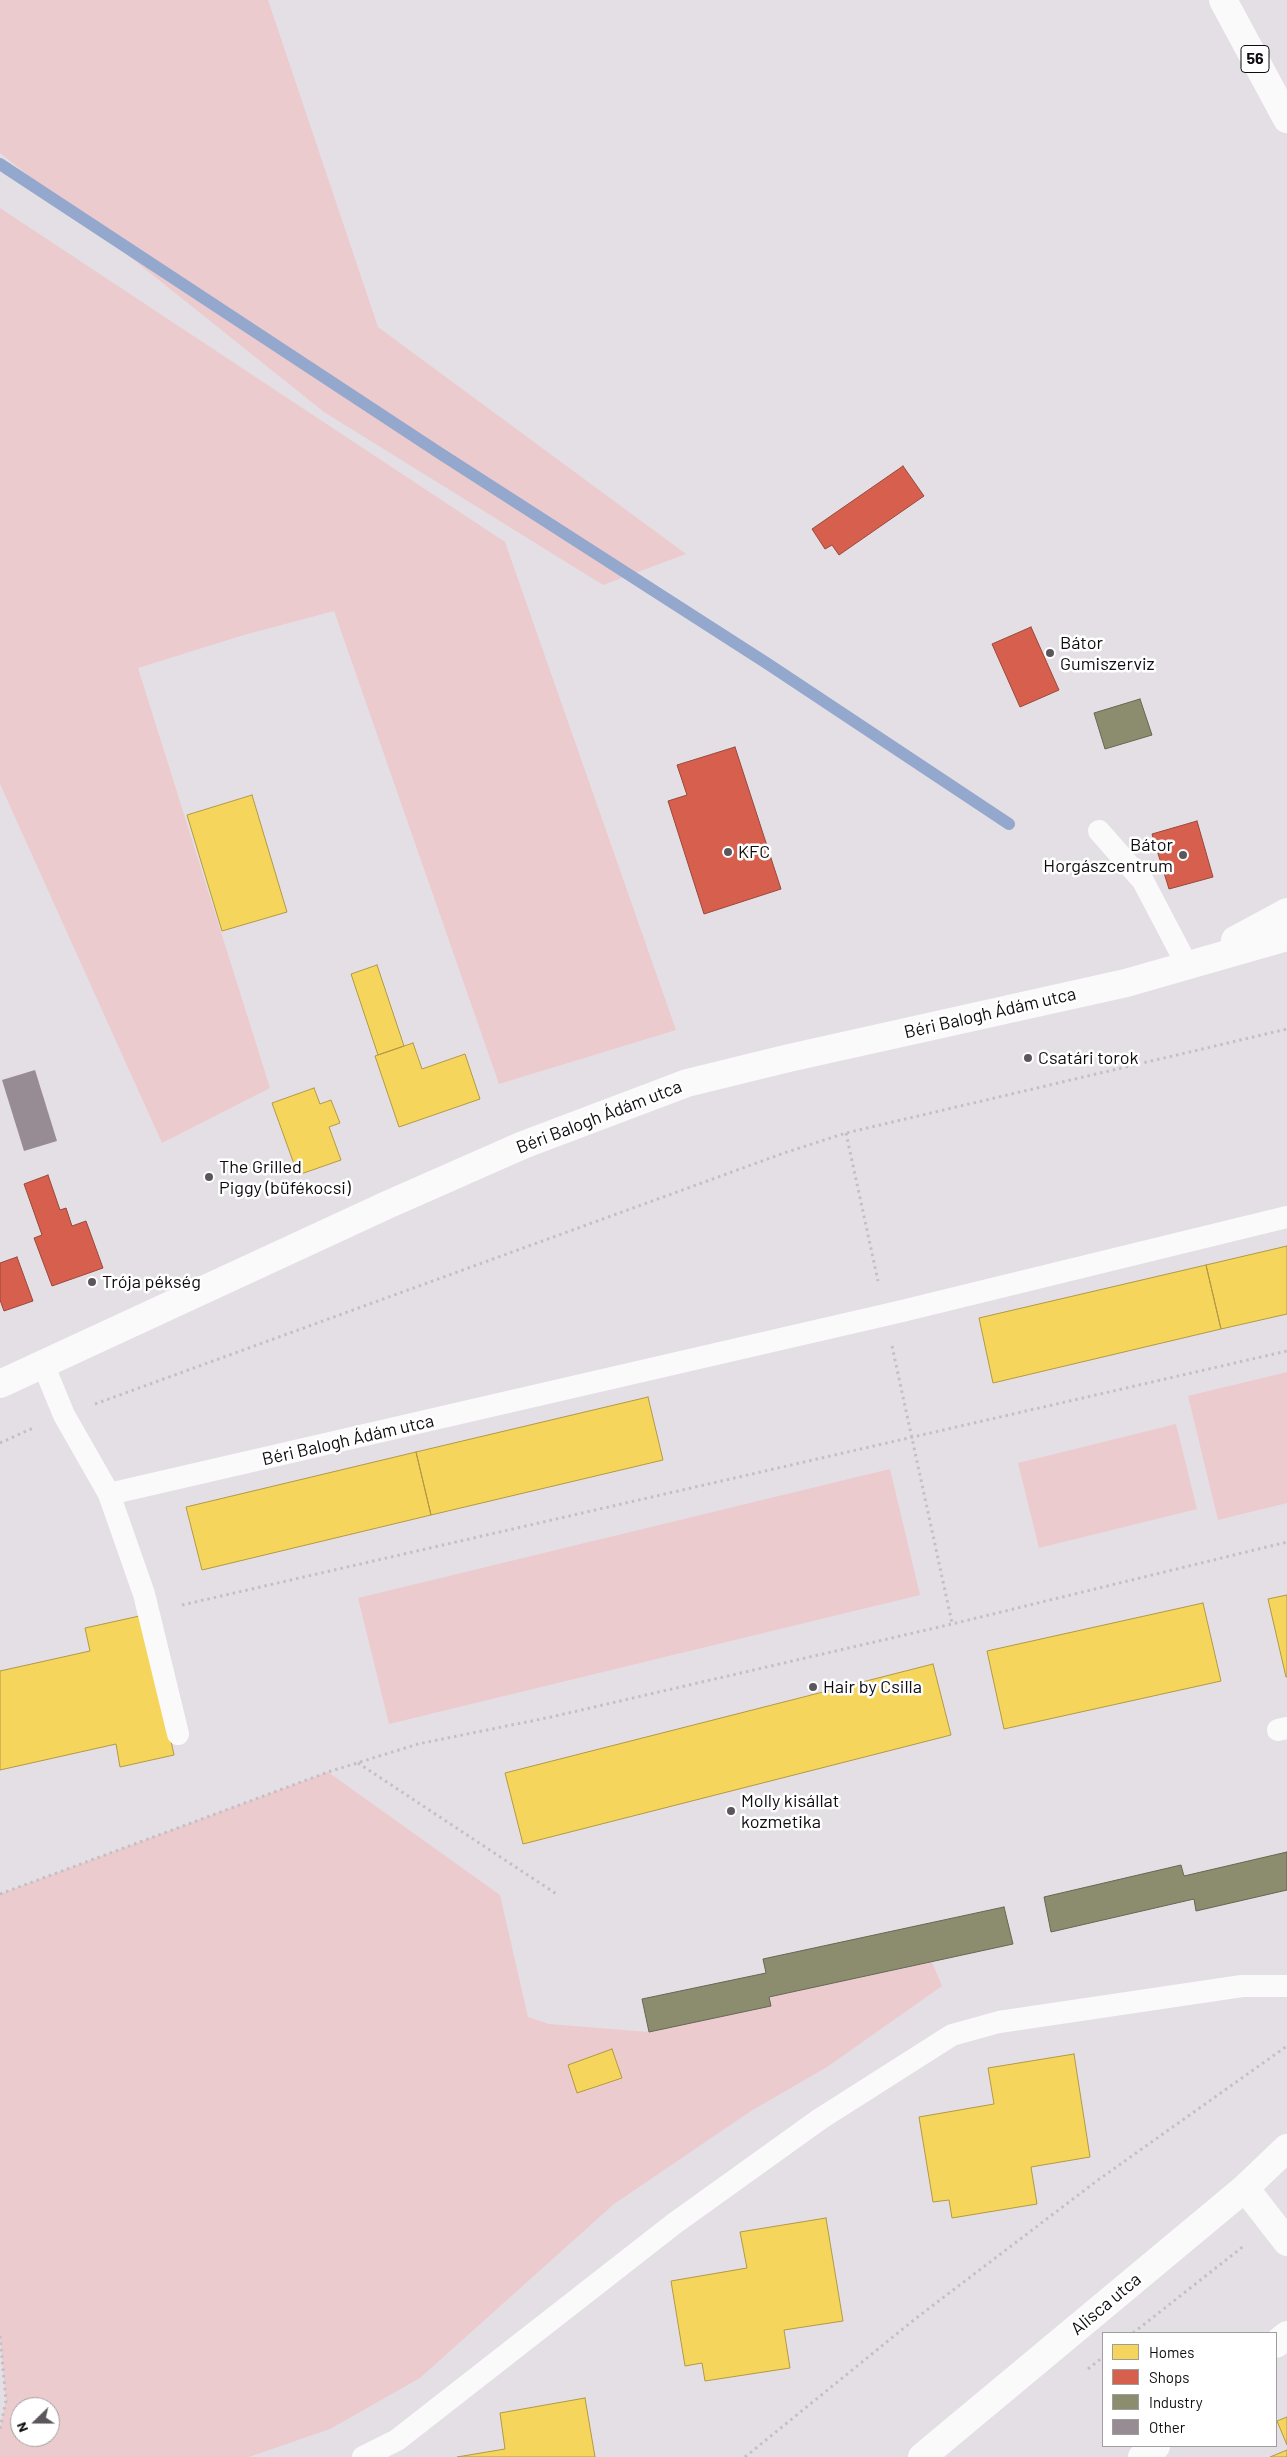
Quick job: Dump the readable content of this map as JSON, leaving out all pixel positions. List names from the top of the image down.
{
  "streets": {
    "street": ["56", "Béri Balogh Ádám utca", "Alisca utca"]
  },
  "places": [
    "Bátor Gumiszerviz",
    "KFC",
    "Bátor Horgászcentrum",
    "Csatári torok",
    "The Grilled Piggy (büfékocsi)",
    "Trója pékség",
    "Hair by Csilla",
    "Molly kisállat kozmetika"
  ],
  "legend": [
    "Homes",
    "Shops",
    "Industry",
    "Other"
  ],
  "north": "left"
}
